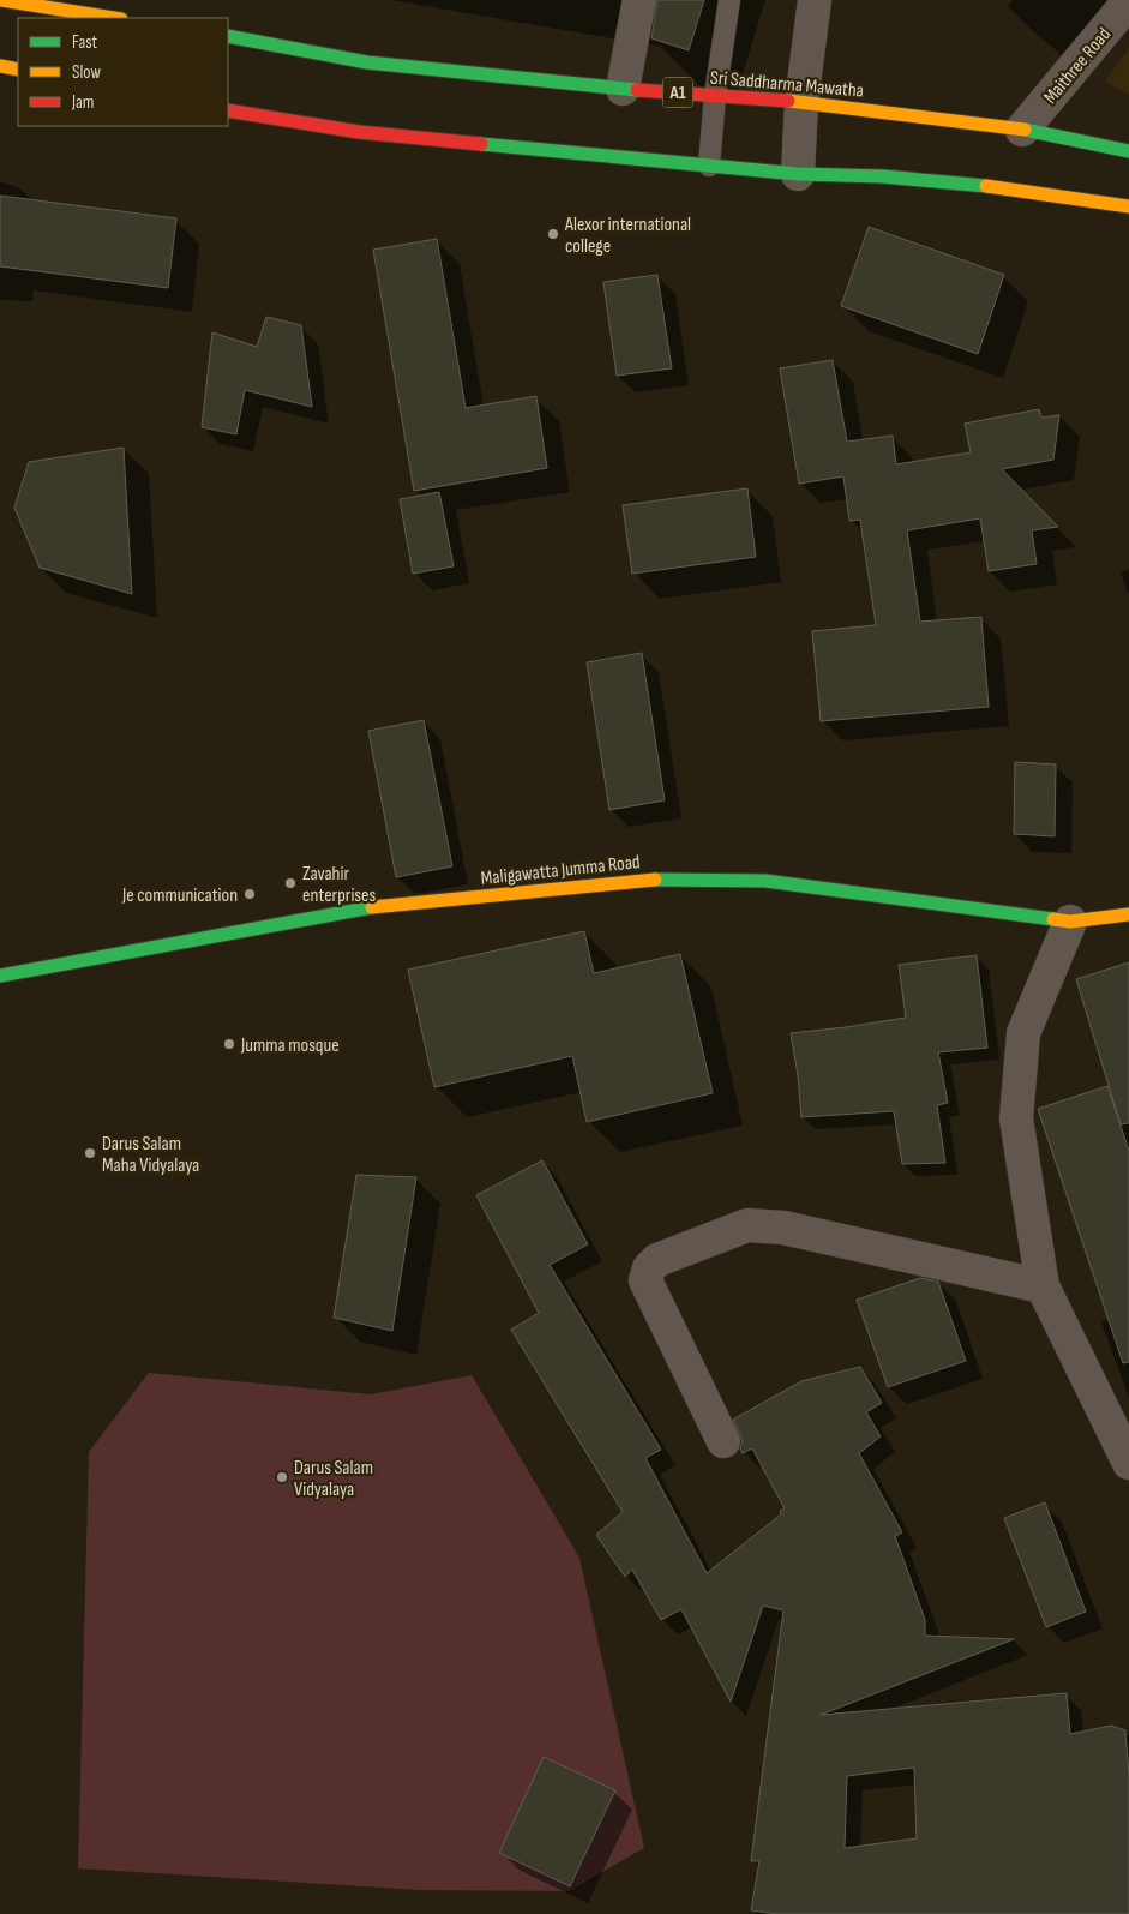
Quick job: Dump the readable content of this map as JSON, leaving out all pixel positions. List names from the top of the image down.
{
  "streets": {
    "main road": ["Sri Saddharma Mawatha", "A1", "Maligawatta Jumma Road"],
    "street": ["Maithree Road"]
  },
  "crossings": [
    ["Maithree Road", "Sri Saddharma Mawatha"]
  ],
  "places": [
    "Alexor international college",
    "Zavahir enterprises",
    "Je communication",
    "Jumma mosque",
    "Darus Salam Maha Vidyalaya",
    "Darus Salam Vidyalaya"
  ],
  "legend": ["Fast", "Slow", "Jam"]
}
